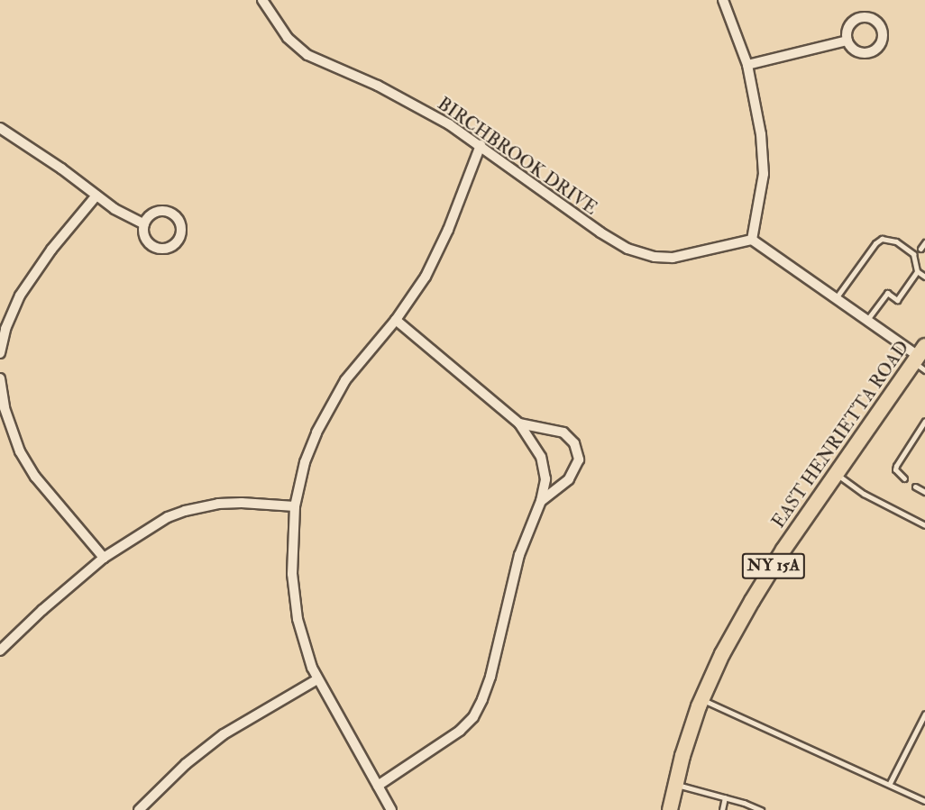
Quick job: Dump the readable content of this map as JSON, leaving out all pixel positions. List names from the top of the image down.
{
  "streets": {
    "main road": ["EAST HENRIETTA ROAD", "NY 15A"],
    "street": ["BIRCHBROOK DRIVE"]
  }
}
